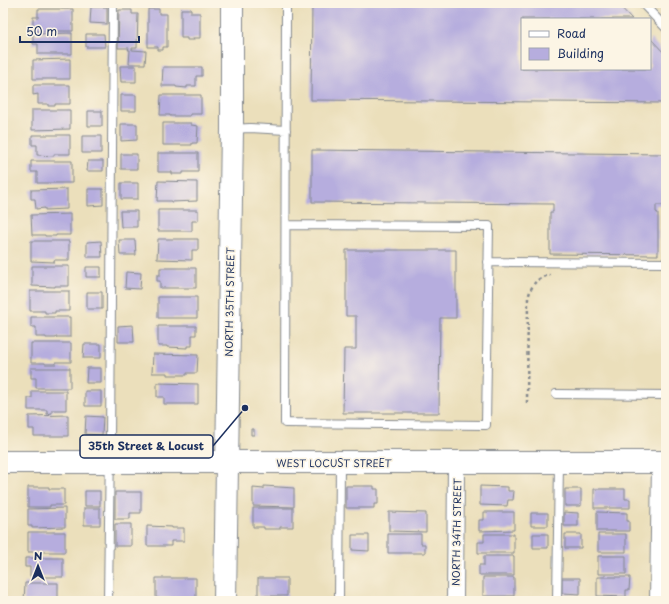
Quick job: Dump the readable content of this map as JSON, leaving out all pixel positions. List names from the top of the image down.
{
  "streets": {
    "street": ["NORTH 35TH STREET", "WEST LOCUST STREET", "NORTH 34TH STREET"]
  },
  "crossings": [
    ["NORTH 35TH STREET", "WEST LOCUST STREET"],
    ["WEST LOCUST STREET", "NORTH 34TH STREET"]
  ],
  "places": ["35th Street & Locust"],
  "legend": ["Road", "Building"],
  "scale_bar": "50 m",
  "north": "top"
}
